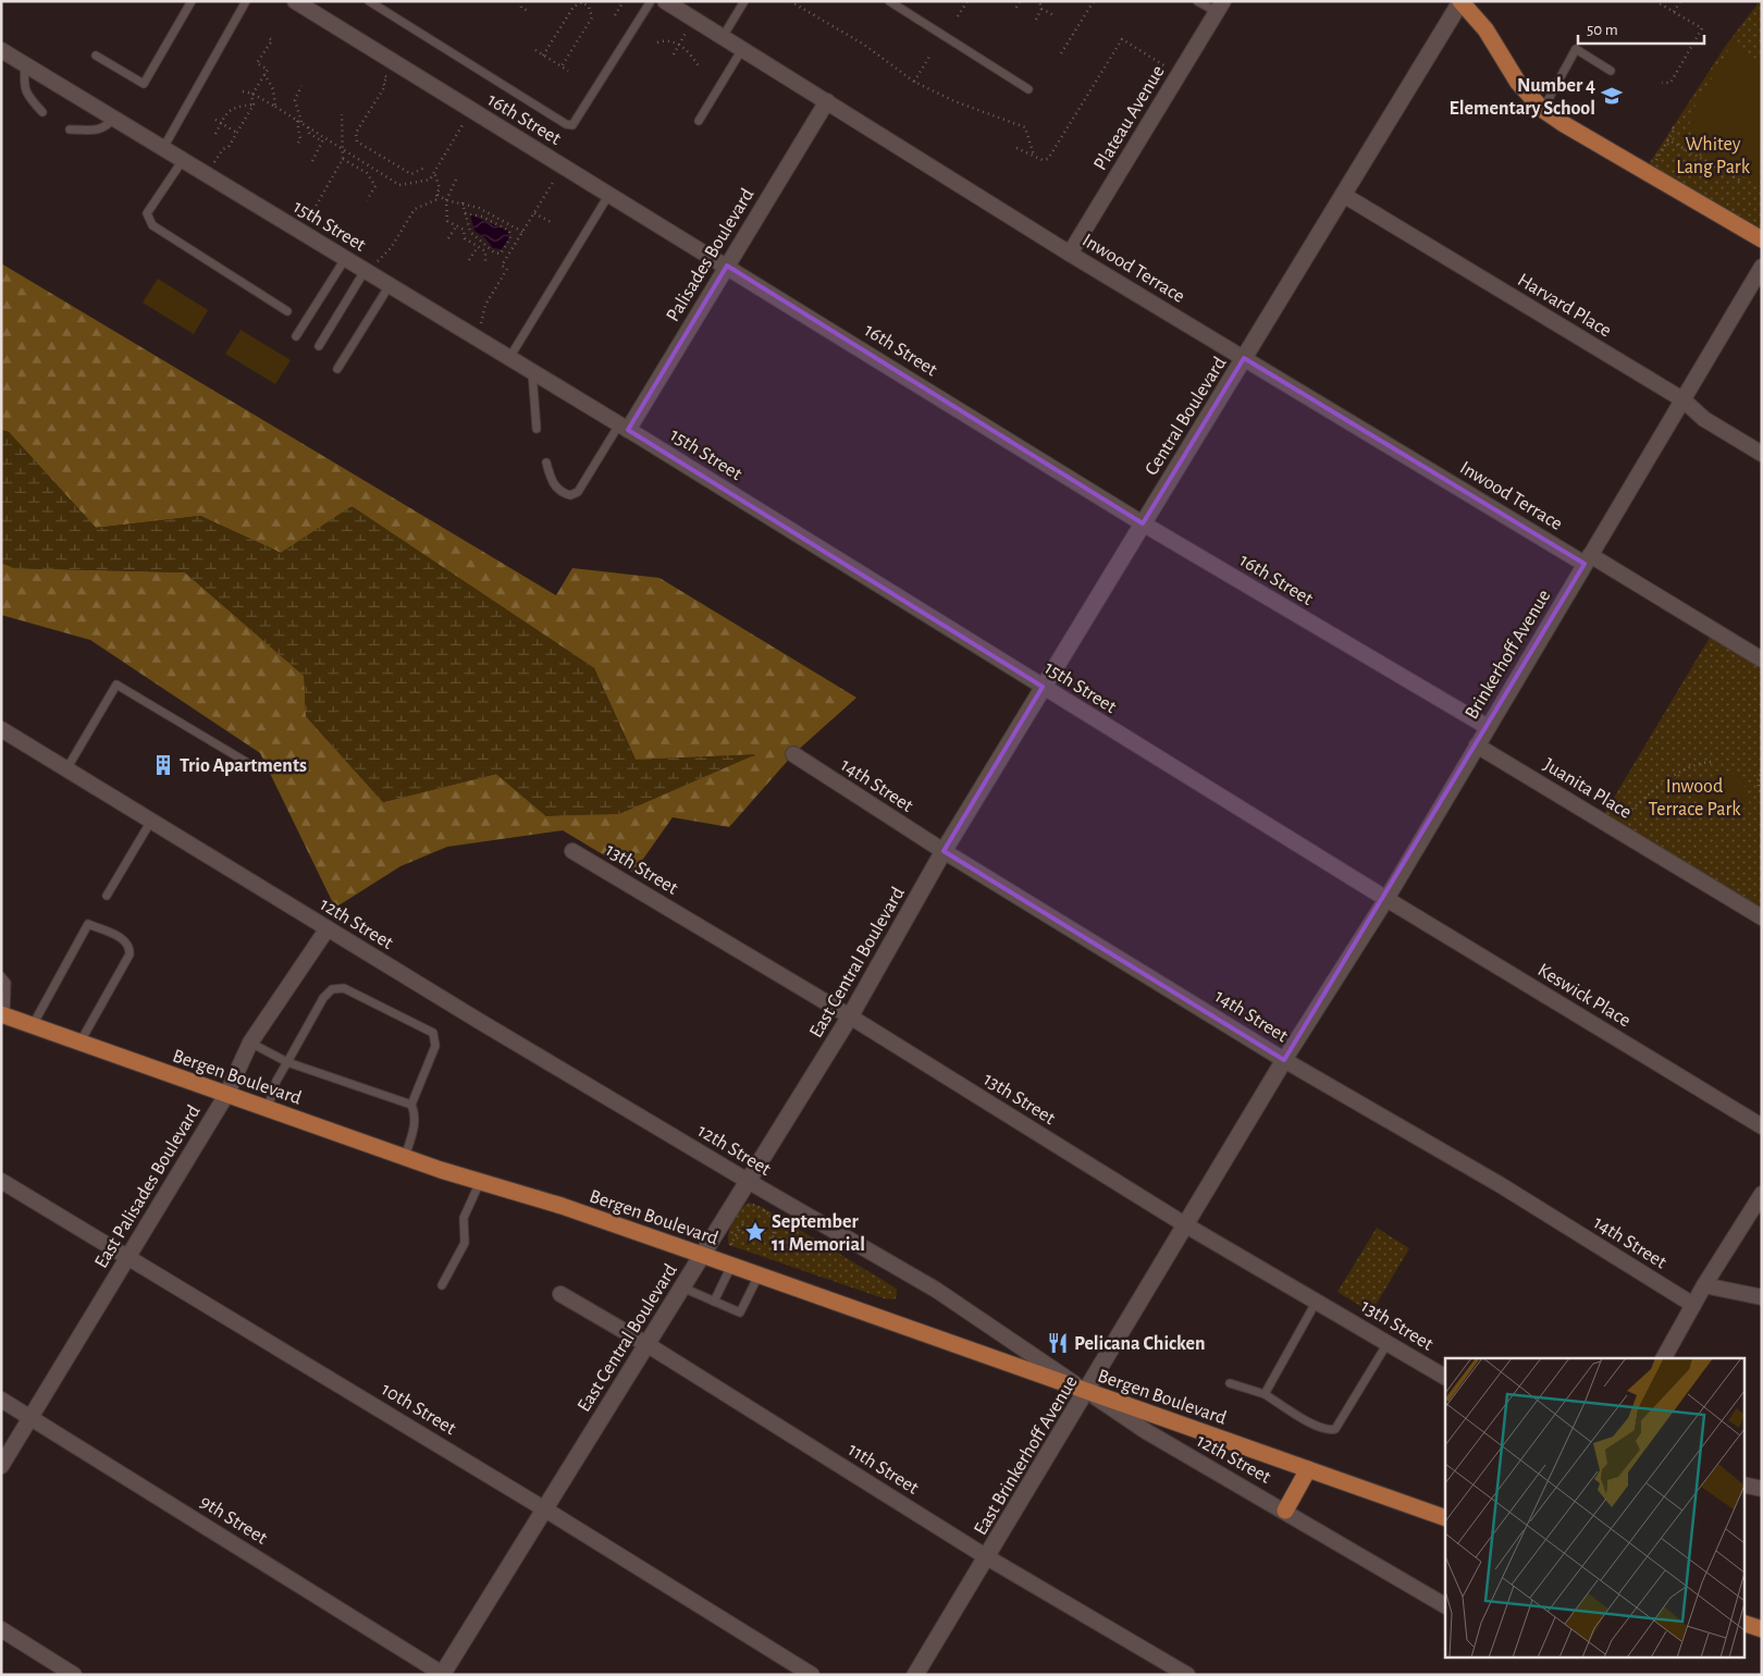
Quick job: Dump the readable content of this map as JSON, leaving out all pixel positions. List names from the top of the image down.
{
  "streets": {
    "main road": [
      "Central Boulevard",
      "East Central Boulevard",
      "Bergen Boulevard",
      "East Brinkerhoff Avenue"
    ],
    "street": [
      "Plateau Avenue",
      "16th Street",
      "15th Street",
      "Palisades Boulevard",
      "Inwood Terrace",
      "Harvard Place",
      "Brinkerhoff Avenue",
      "14th Street",
      "Juanita Place",
      "13th Street",
      "12th Street",
      "Keswick Place",
      "East Palisades Boulevard",
      "10th Street",
      "11th Street",
      "9th Street"
    ]
  },
  "crossings": [
    ["Plateau Avenue", "Inwood Terrace"],
    ["16th Street", "Palisades Boulevard"],
    ["16th Street", "Central Boulevard"],
    ["16th Street", "Brinkerhoff Avenue"],
    ["15th Street", "Palisades Boulevard"],
    ["15th Street", "Central Boulevard"],
    ["15th Street", "Brinkerhoff Avenue"],
    ["15th Street", "Keswick Place"],
    ["Palisades Boulevard", "Inwood Terrace"],
    ["Inwood Terrace", "Central Boulevard"],
    ["Inwood Terrace", "Brinkerhoff Avenue"],
    ["Harvard Place", "Central Boulevard"],
    ["Harvard Place", "Brinkerhoff Avenue"],
    ["Central Boulevard", "14th Street"],
    ["Central Boulevard", "East Central Boulevard"],
    ["Brinkerhoff Avenue", "14th Street"],
    ["Brinkerhoff Avenue", "Juanita Place"],
    ["Brinkerhoff Avenue", "Keswick Place"],
    ["Brinkerhoff Avenue", "East Brinkerhoff Avenue"],
    ["14th Street", "East Central Boulevard"],
    ["14th Street", "East Brinkerhoff Avenue"],
    ["13th Street", "East Central Boulevard"],
    ["13th Street", "East Brinkerhoff Avenue"],
    ["12th Street", "East Central Boulevard"],
    ["12th Street", "Bergen Boulevard"],
    ["12th Street", "East Palisades Boulevard"],
    ["12th Street", "East Brinkerhoff Avenue"],
    ["East Central Boulevard", "Bergen Boulevard"],
    ["East Central Boulevard", "10th Street"],
    ["East Central Boulevard", "11th Street"],
    ["East Central Boulevard", "9th Street"],
    ["Bergen Boulevard", "East Palisades Boulevard"],
    ["Bergen Boulevard", "East Brinkerhoff Avenue"],
    ["East Palisades Boulevard", "10th Street"],
    ["East Palisades Boulevard", "9th Street"],
    ["East Brinkerhoff Avenue", "11th Street"]
  ],
  "parks": ["Whitey Lang Park", "Inwood Terrace Park"],
  "places": {
    "school or university": ["Number 4 Elementary School"],
    "building": ["Trio Apartments"],
    "place": ["September 11 Memorial"],
    "restaurant": ["Pelicana Chicken"]
  },
  "scale_bar": "50 m"
}
